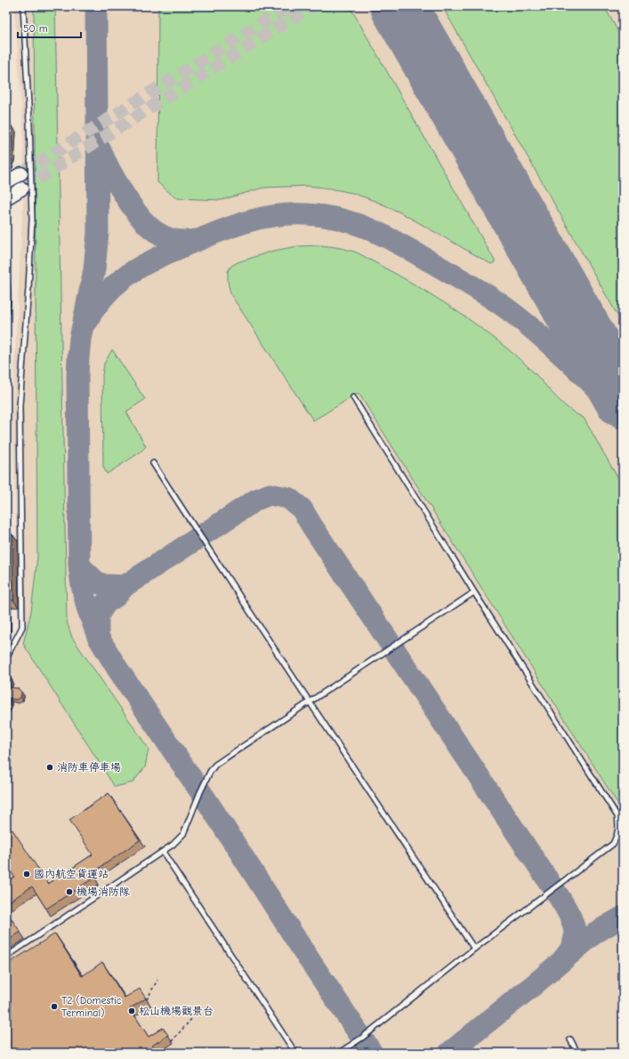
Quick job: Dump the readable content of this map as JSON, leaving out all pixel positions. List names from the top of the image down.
{
  "places": [
    "消防車停車場",
    "國內航空貨運站",
    "機場消防隊",
    "T2 (Domestic Terminal)",
    "松山機場觀景台"
  ],
  "scale_bar": "50 m"
}
